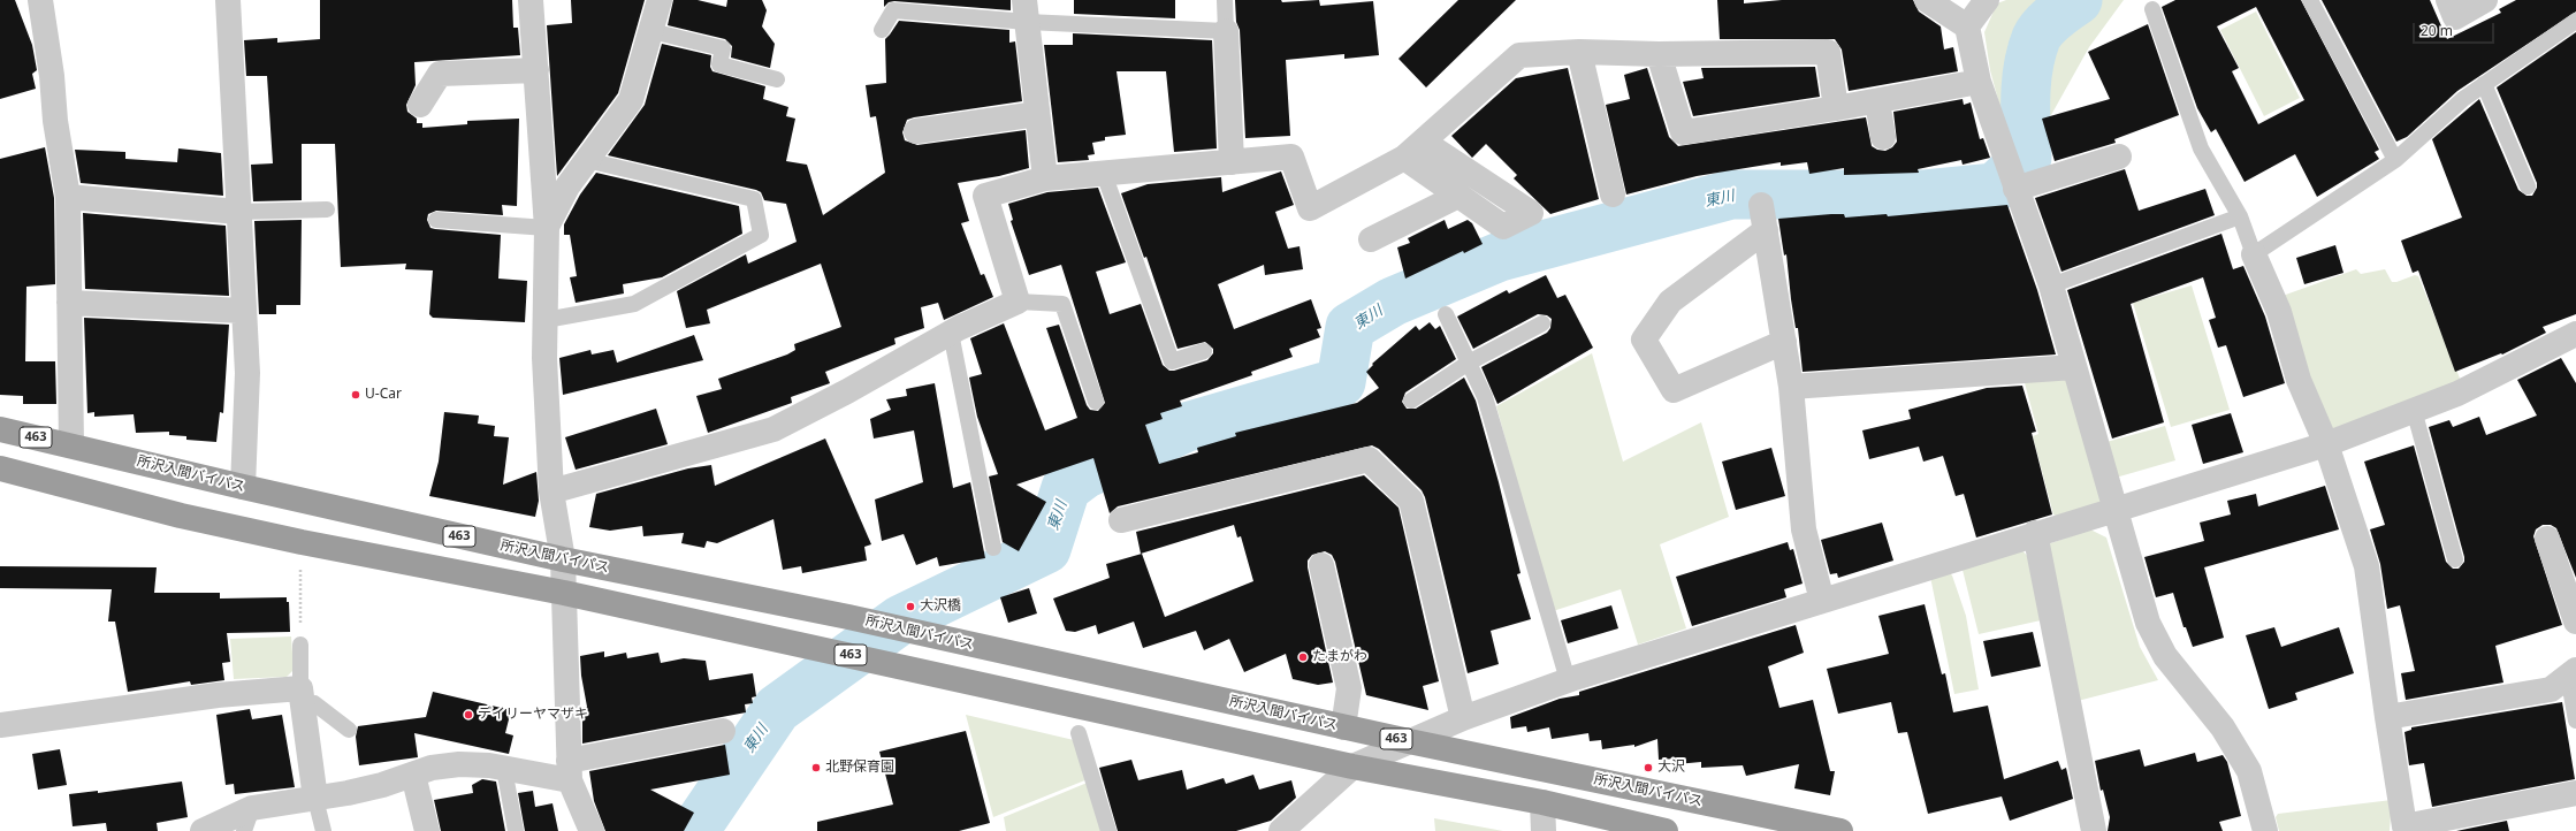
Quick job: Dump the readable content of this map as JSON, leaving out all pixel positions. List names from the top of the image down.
{
  "streets": {
    "highway": ["463", "所沢入間バイパス"]
  },
  "water": ["東川"],
  "places": [
    "U-Car",
    "大沢橋",
    "たまがわ",
    "デイリーヤマザキ",
    "北野保育園",
    "大沢"
  ],
  "scale_bar": "20 m"
}
